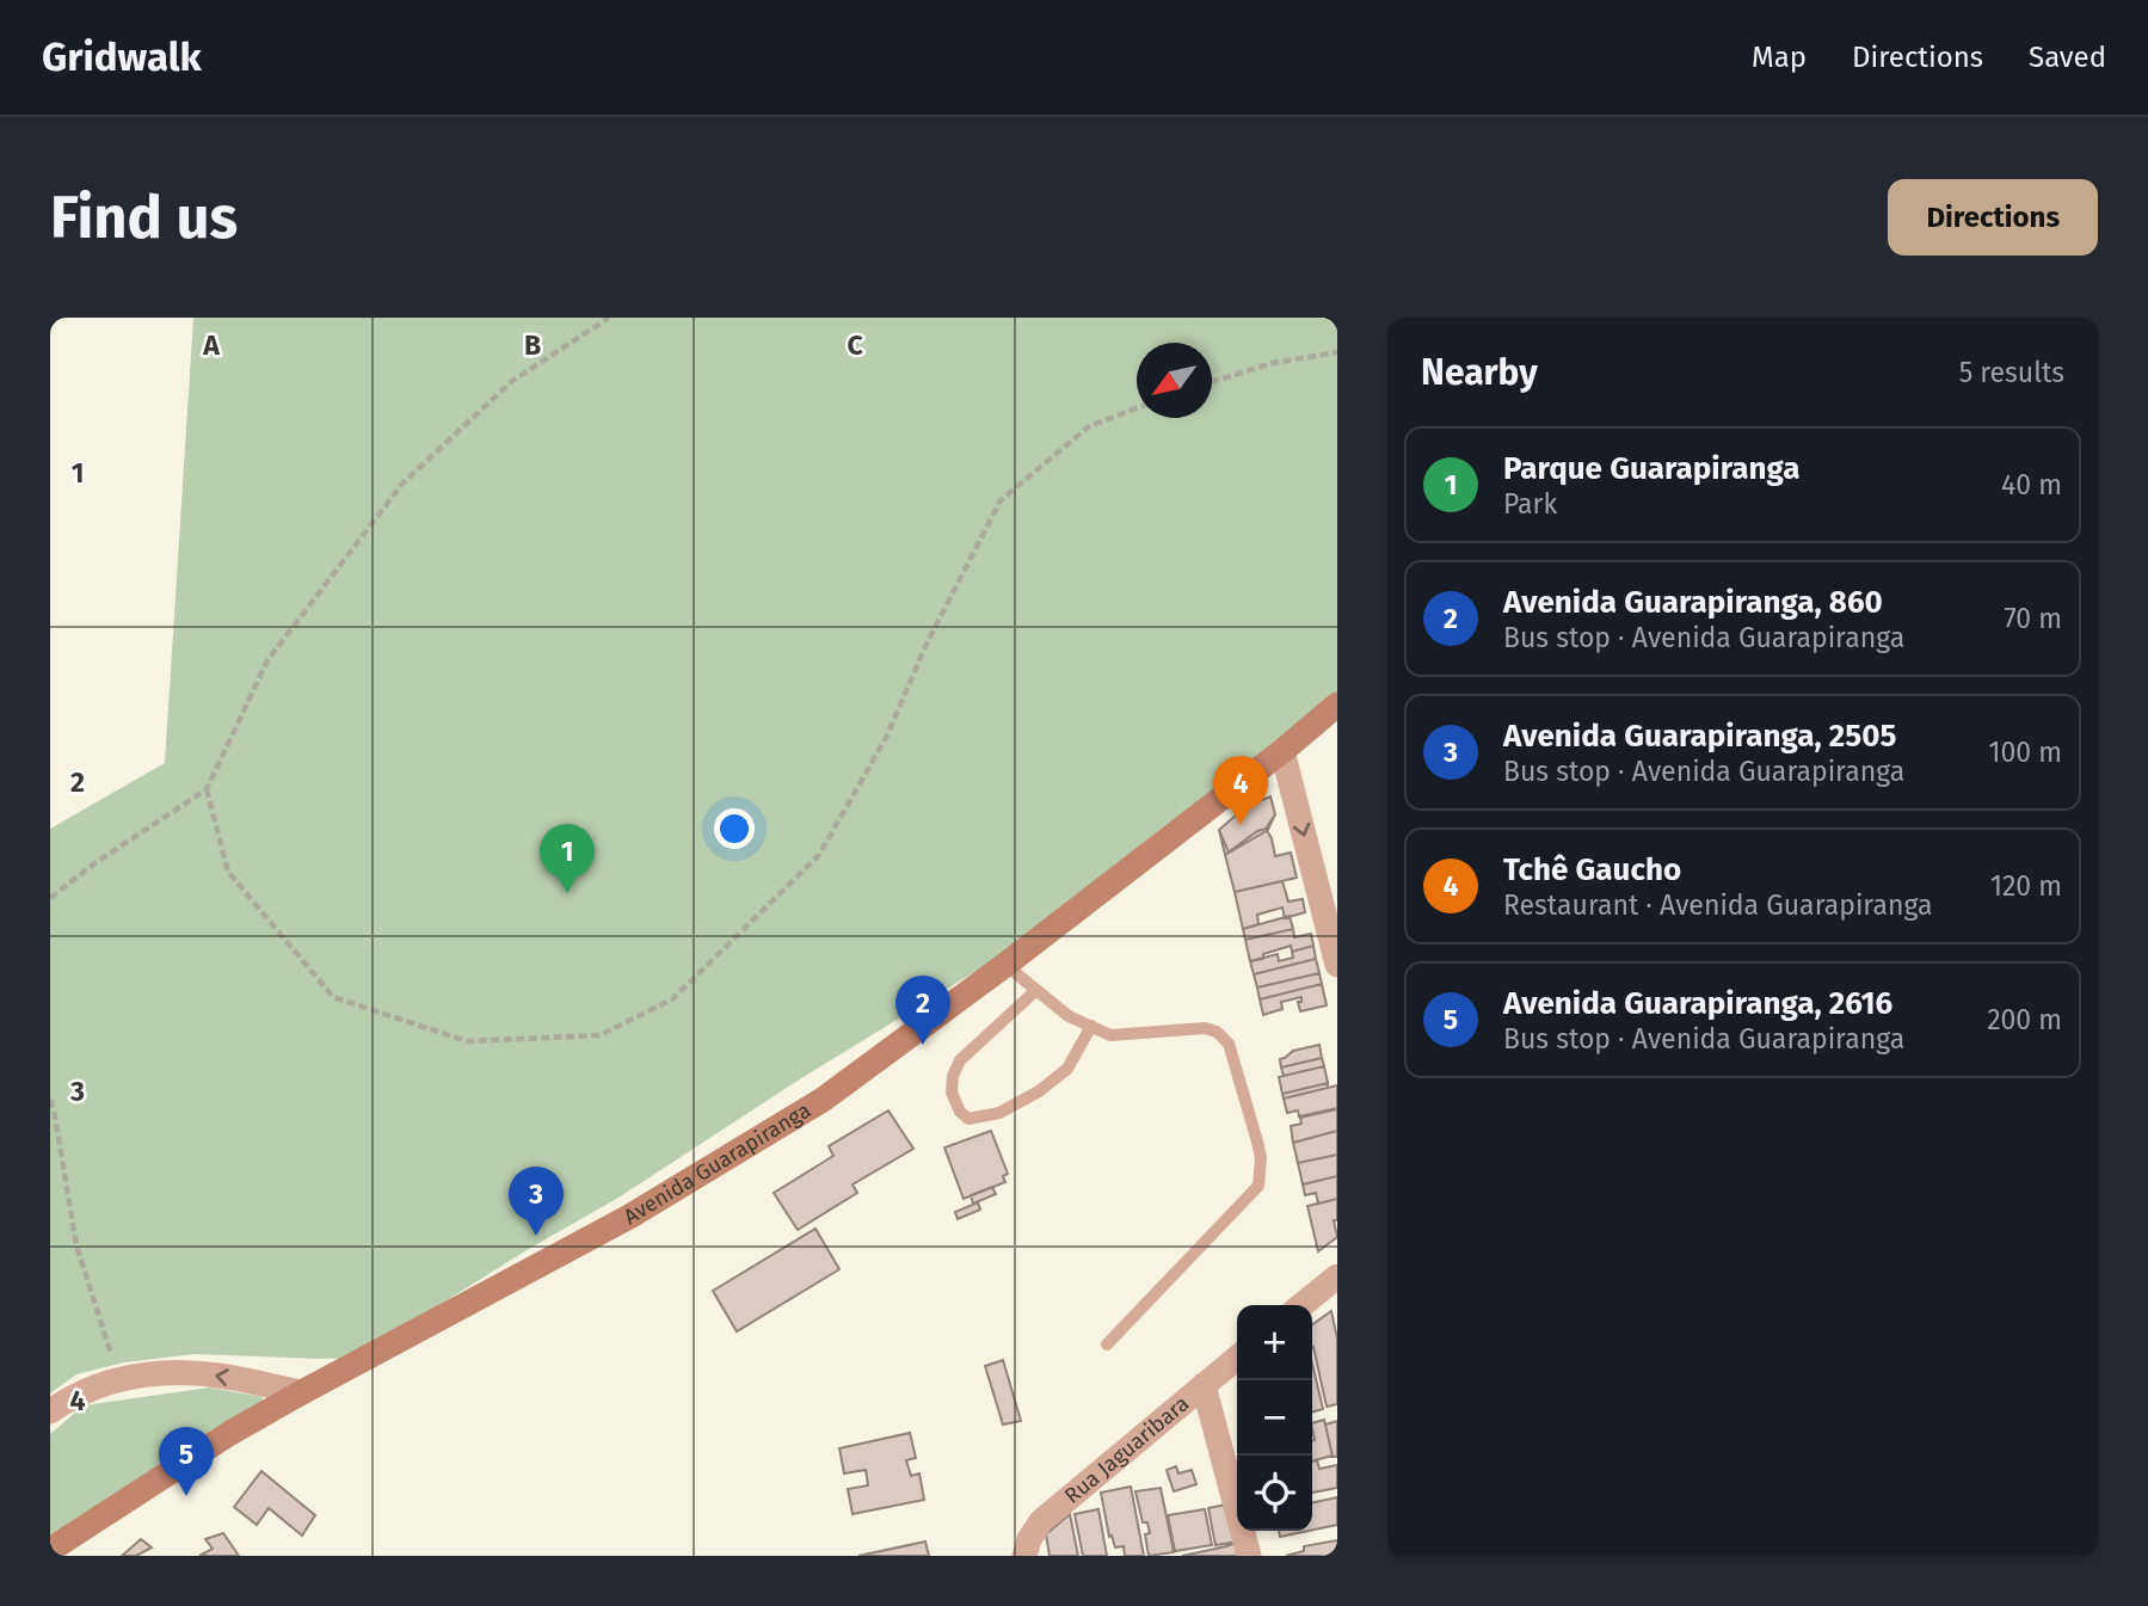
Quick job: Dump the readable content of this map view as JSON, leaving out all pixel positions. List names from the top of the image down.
{
  "streets": {
    "main road": ["Avenida Guarapiranga"],
    "street": ["Rua Jaguaribara"]
  },
  "north": "bottom left",
  "page": {
    "header": "Gridwalk",
    "nav": ["Map", "Directions", "Saved"],
    "buttons": "Directions",
    "title": "Find us",
    "heading": ["Nearby", "5 results"],
    "list": [
      {
        "mark": "1",
        "name": "Parque Guarapiranga",
        "note": "Park",
        "value": "40 m"
      },
      {
        "mark": "2",
        "name": "Avenida Guarapiranga, 860",
        "note": "Bus stop · Avenida Guarapiranga",
        "value": "70 m"
      },
      {
        "mark": "3",
        "name": "Avenida Guarapiranga, 2505",
        "note": "Bus stop · Avenida Guarapiranga",
        "value": "100 m"
      },
      {
        "mark": "4",
        "name": "Tchê Gaucho",
        "note": "Restaurant · Avenida Guarapiranga",
        "value": "120 m"
      },
      {
        "mark": "5",
        "name": "Avenida Guarapiranga, 2616",
        "note": "Bus stop · Avenida Guarapiranga",
        "value": "200 m"
      }
    ],
    "pins": [
      "4",
      "1",
      "2",
      "3",
      "5"
    ],
    "map_buttons": ["+", "−"]
  },
  "grid": {
    "columns": ["A", "B", "C"],
    "rows": [
      "1",
      "2",
      "3",
      "4"
    ]
  }
}
